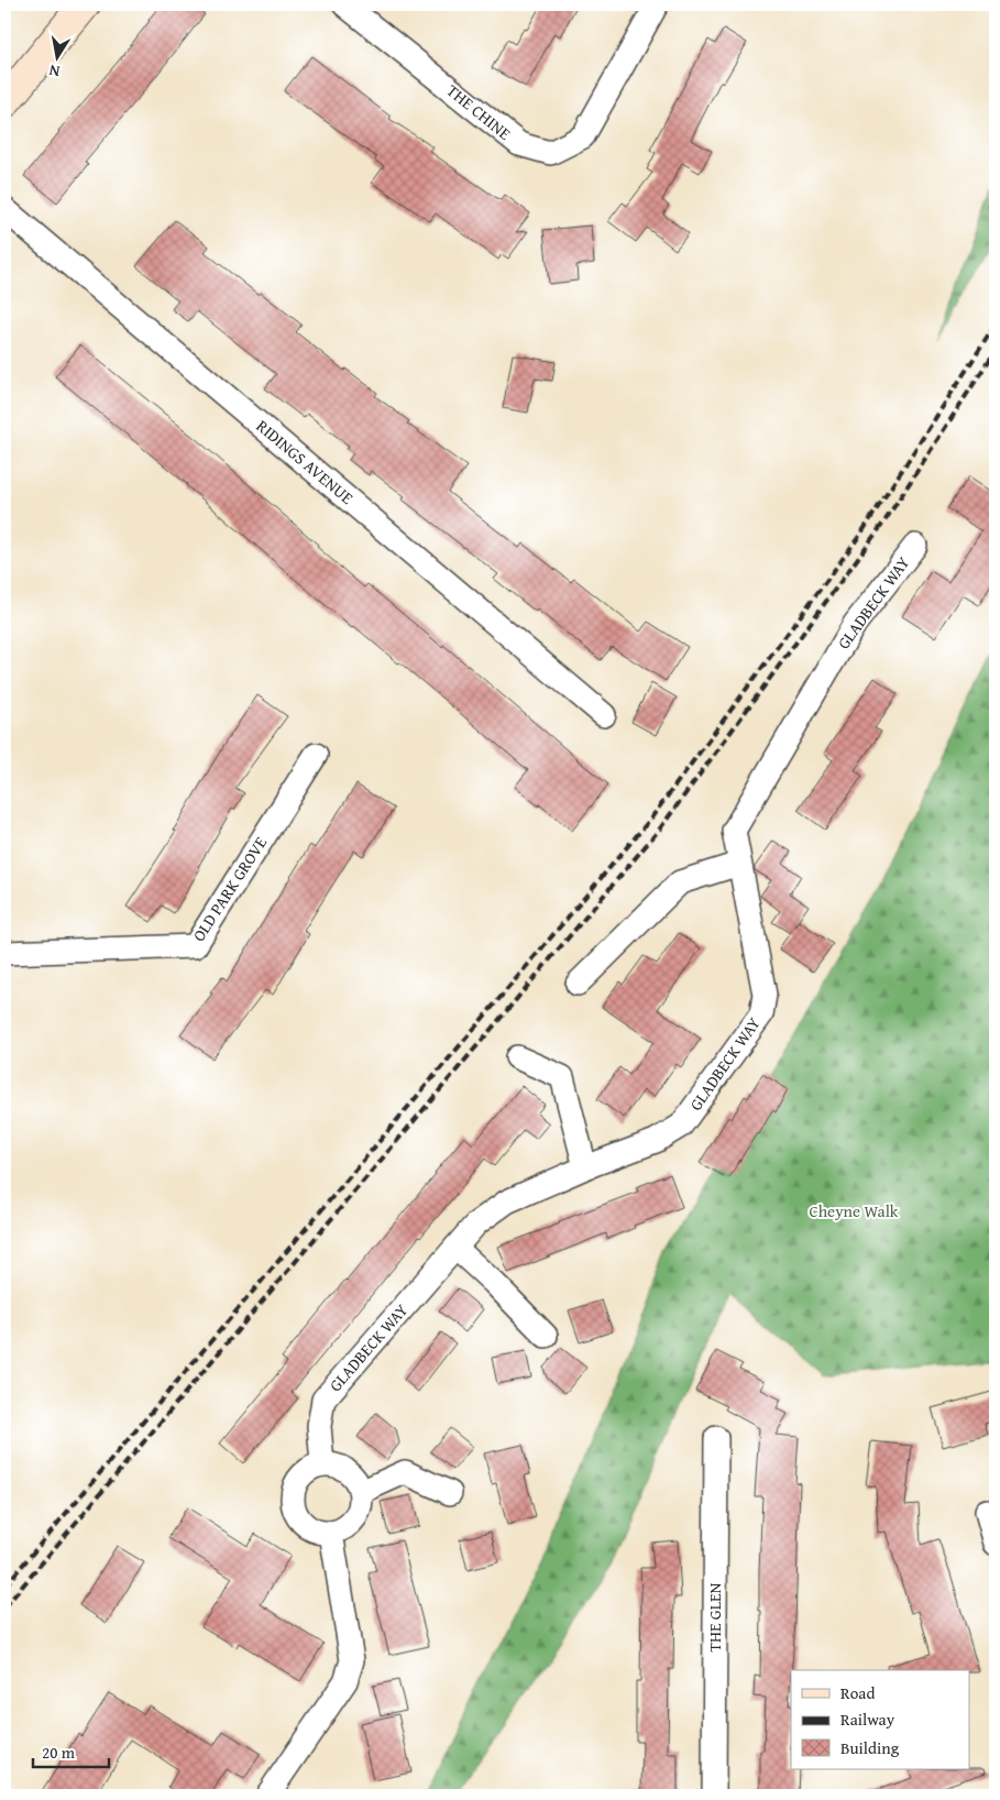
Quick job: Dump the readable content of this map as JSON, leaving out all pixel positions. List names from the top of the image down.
{
  "streets": {
    "street": [
      "THE CHINE",
      "RIDINGS AVENUE",
      "GLADBECK WAY",
      "OLD PARK GROVE",
      "THE GLEN"
    ]
  },
  "parks": ["Cheyne Walk"],
  "legend": ["Road", "Railway", "Building"],
  "scale_bar": "20 m",
  "north": "bottom"
}
